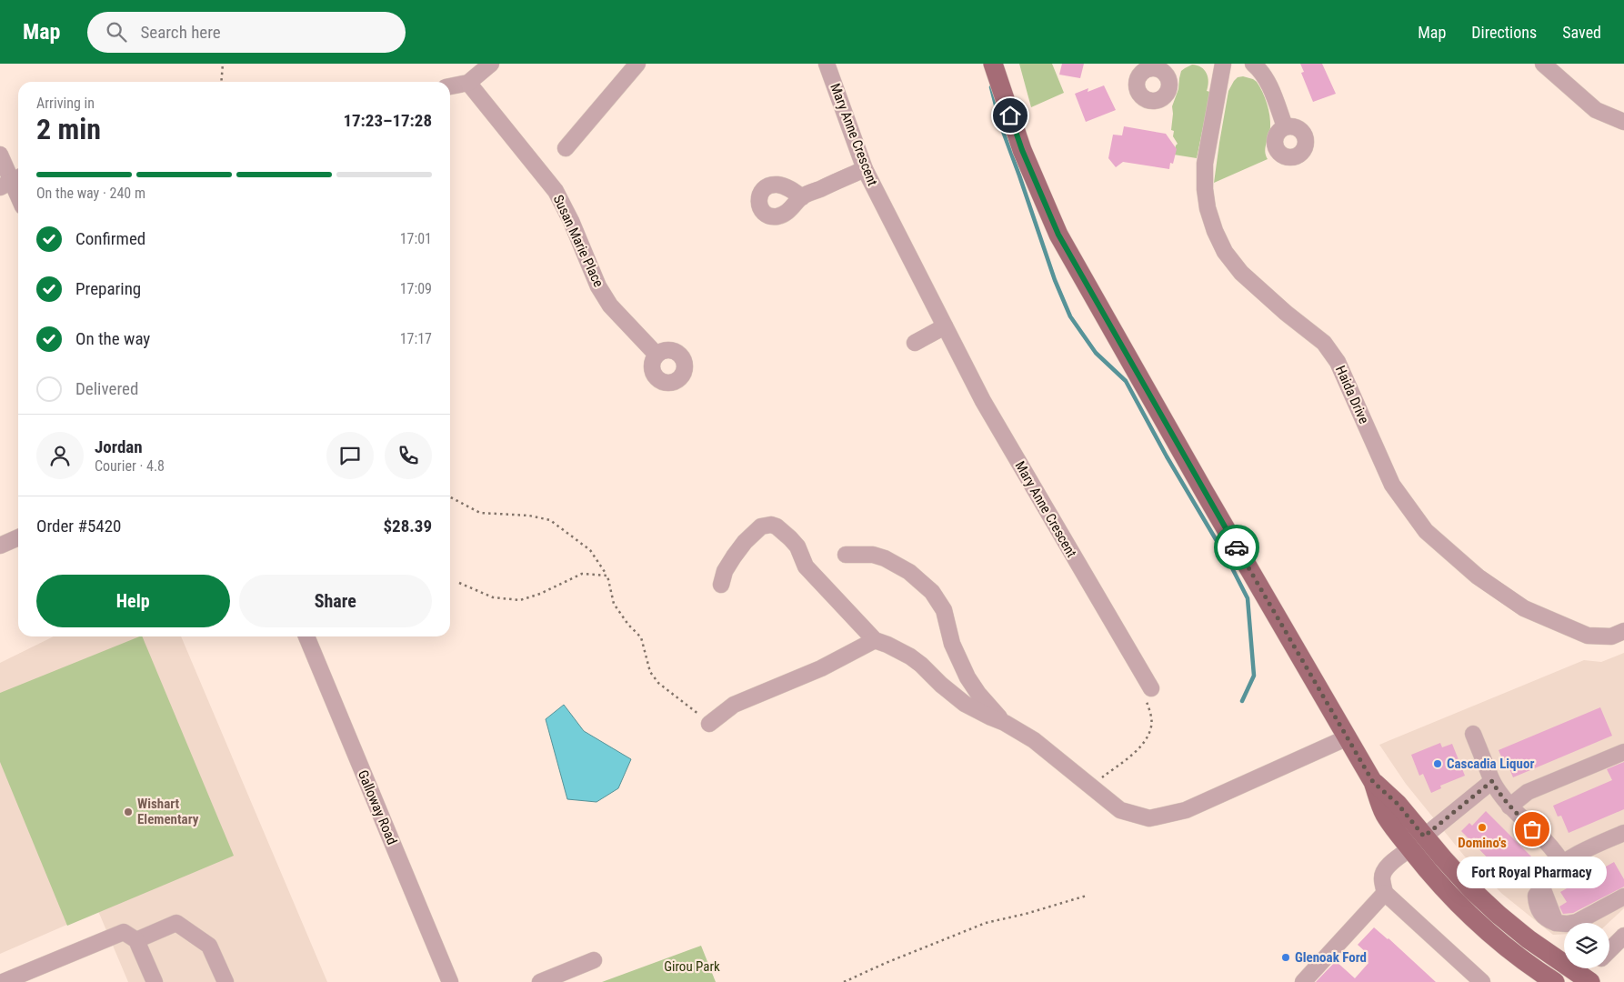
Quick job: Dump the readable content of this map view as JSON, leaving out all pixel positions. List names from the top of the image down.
{
  "streets": {
    "street": [
      "Mary Anne Crescent",
      "Susan Marie Place",
      "Haida Drive",
      "Galloway Road"
    ]
  },
  "parks": ["Girou Park"],
  "places": [
    "Cascadia Liquor",
    "Wishart Elementary",
    "Domino's",
    "Fort Royal Pharmacy",
    "Glenoak Ford"
  ],
  "page": {
    "header": "Map",
    "search": "Search here",
    "nav": ["Map", "Directions", "Saved"],
    "heading": ["2 min", "Arriving in", "17:23–17:28"],
    "panel": [
      "Jordan",
      "Courier · 4.8",
      "Order #5420",
      "$28.39"
    ],
    "bar": "On the way · 240 m",
    "list": [
      ["Confirmed", "17:01"],
      ["Preparing", "17:09"],
      ["On the way", "17:17"],
      "Delivered"
    ],
    "buttons": ["Help", "Share"],
    "bubble": "Fort Royal Pharmacy"
  }
}
